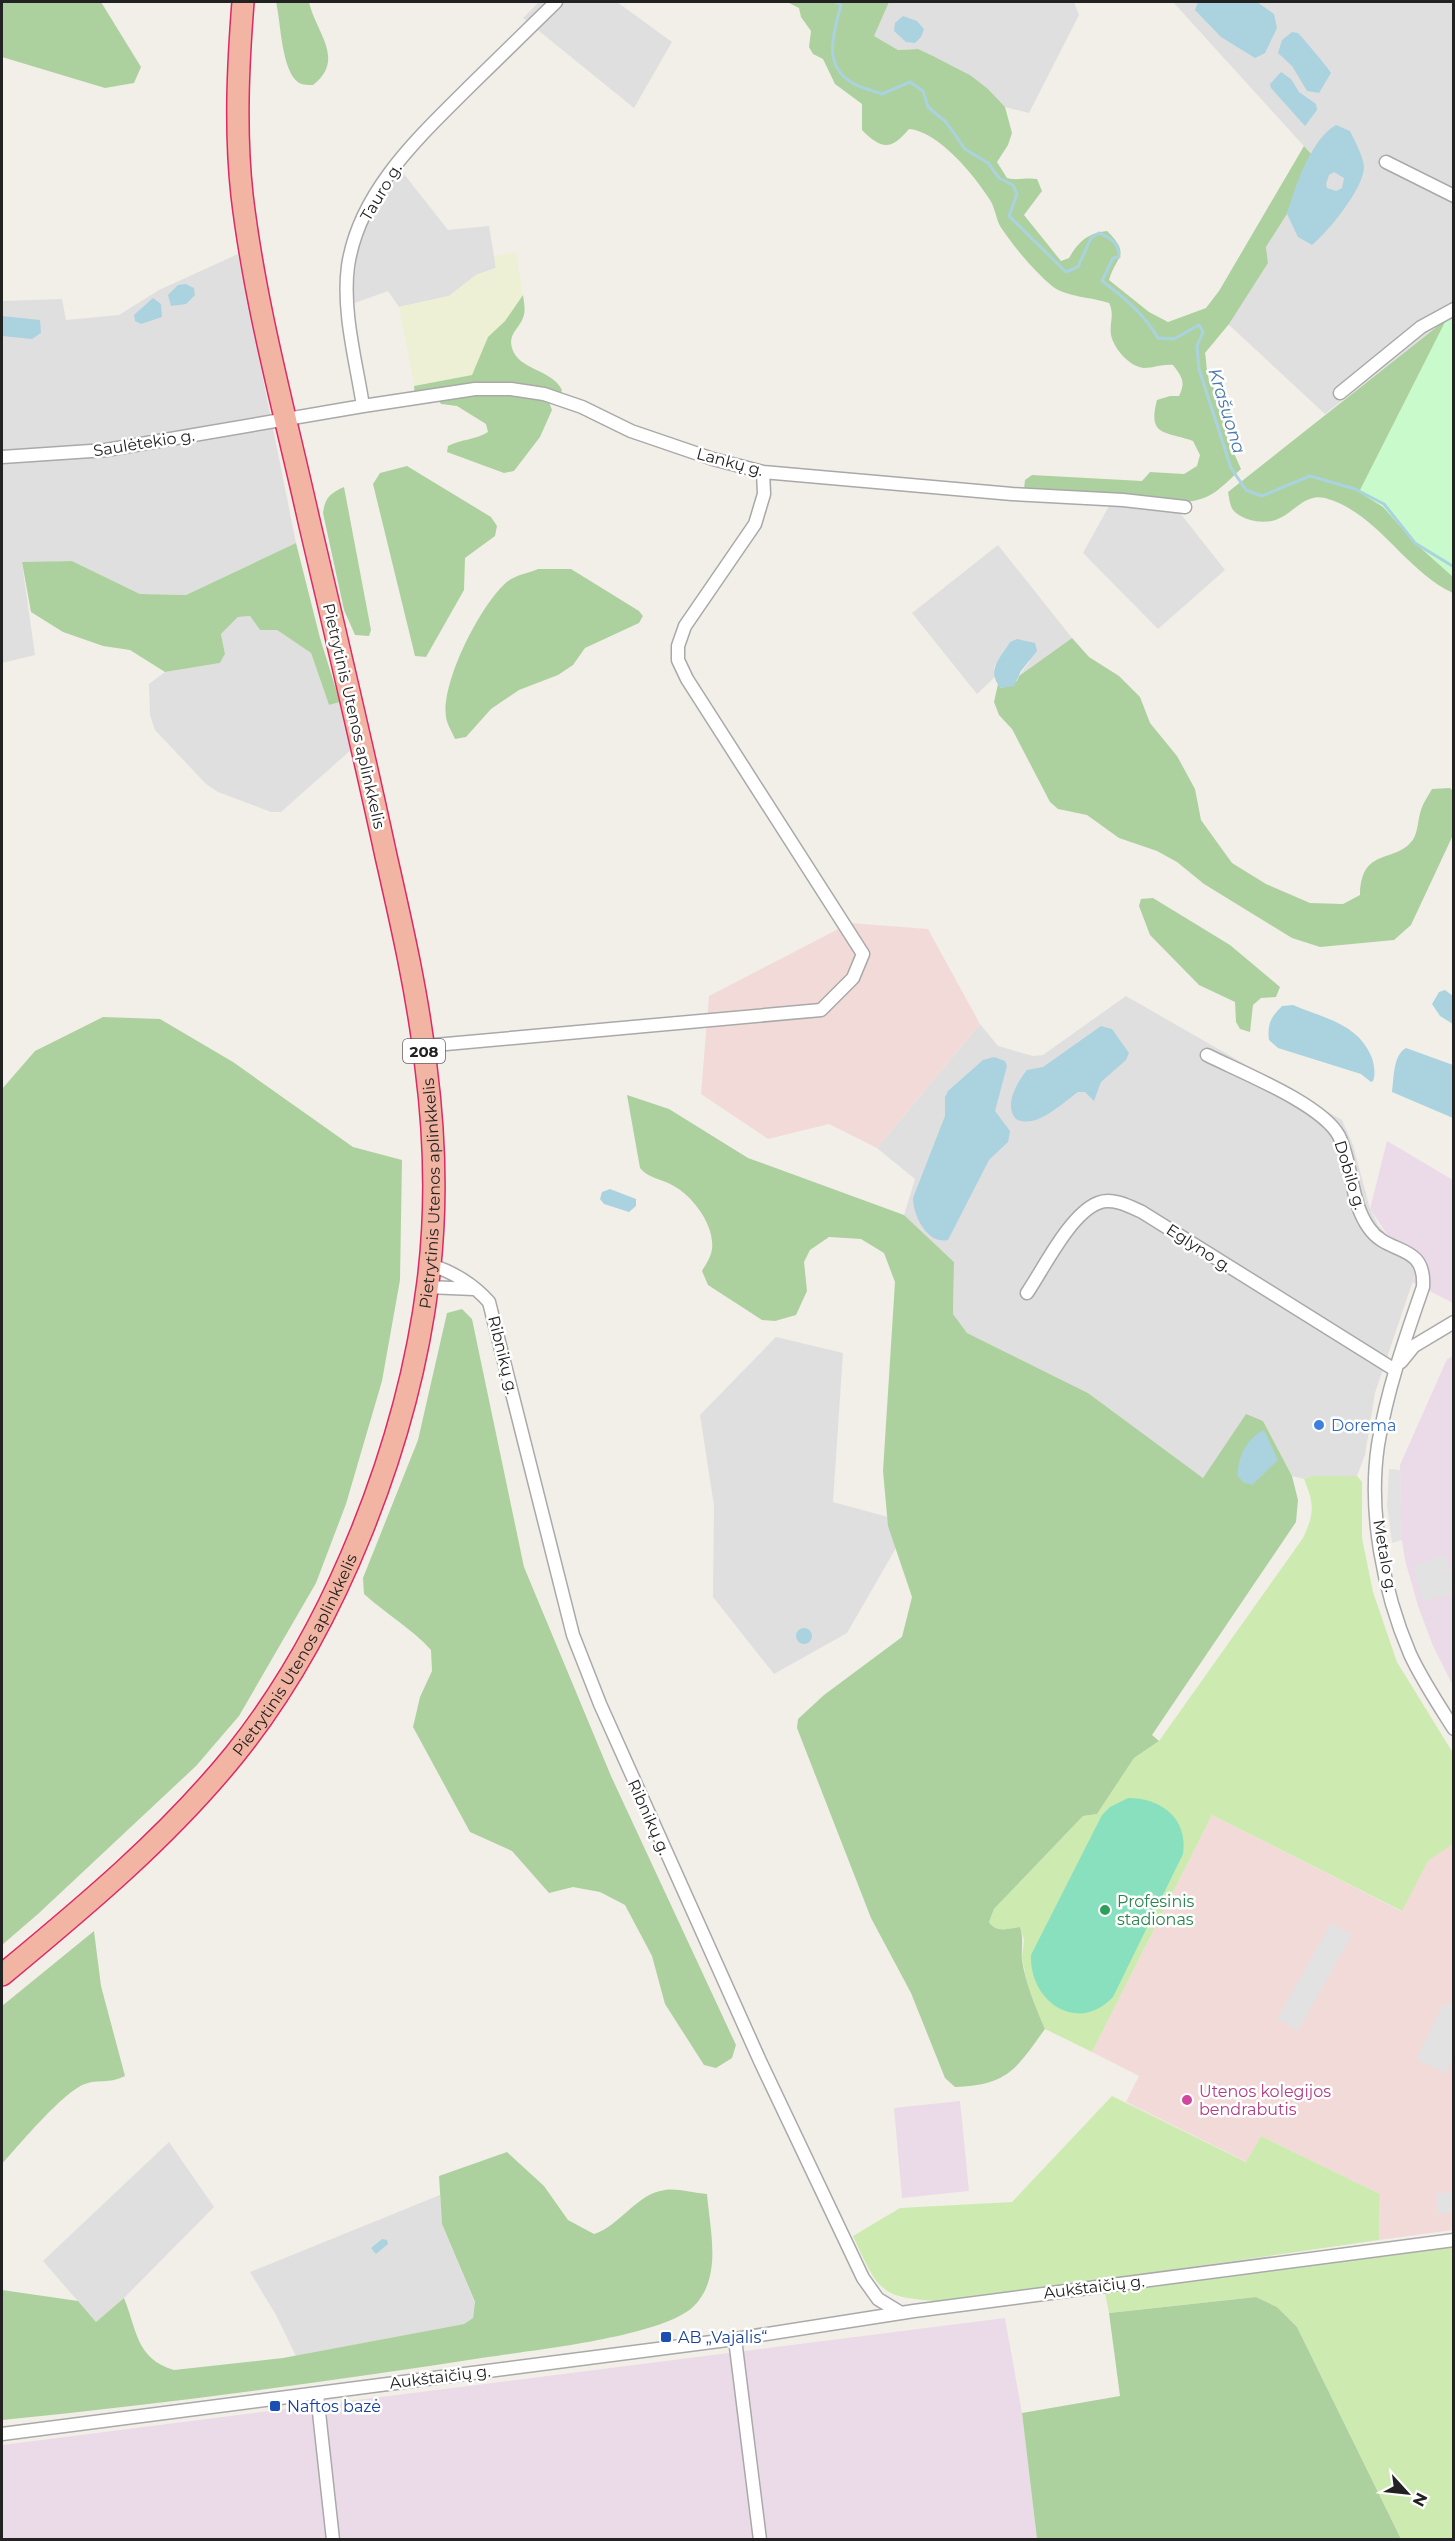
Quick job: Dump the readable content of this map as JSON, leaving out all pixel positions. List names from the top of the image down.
{
  "streets": {
    "highway": ["Pietrytinis Utenos aplinkkelis", "208"],
    "street": [
      "Tauro g.",
      "Saulėtekio g.",
      "Lankų g.",
      "Dobilo g.",
      "Eglyno g.",
      "Ribnikų g.",
      "Metalo g.",
      "Aukštaičių g."
    ]
  },
  "crossings": [
    ["Tauro g.", "Lankų g."],
    ["Saulėtekio g.", "Lankų g."],
    ["Saulėtekio g.", "Pietrytinis Utenos aplinkkelis"],
    ["Lankų g.", "Pietrytinis Utenos aplinkkelis"],
    ["Pietrytinis Utenos aplinkkelis", "Ribnikų g."],
    ["Dobilo g.", "Eglyno g."],
    ["Dobilo g.", "Metalo g."],
    ["Eglyno g.", "Metalo g."],
    ["Ribnikų g.", "Aukštaičių g."]
  ],
  "water": ["Krašuona"],
  "places": {
    "other": ["Dorema", "Profesinis stadionas", "Utenos kolegijos bendrabutis"],
    "transit": ["AB „Vajalis“", "Naftos bazė"]
  },
  "north": "bottom right"
}
